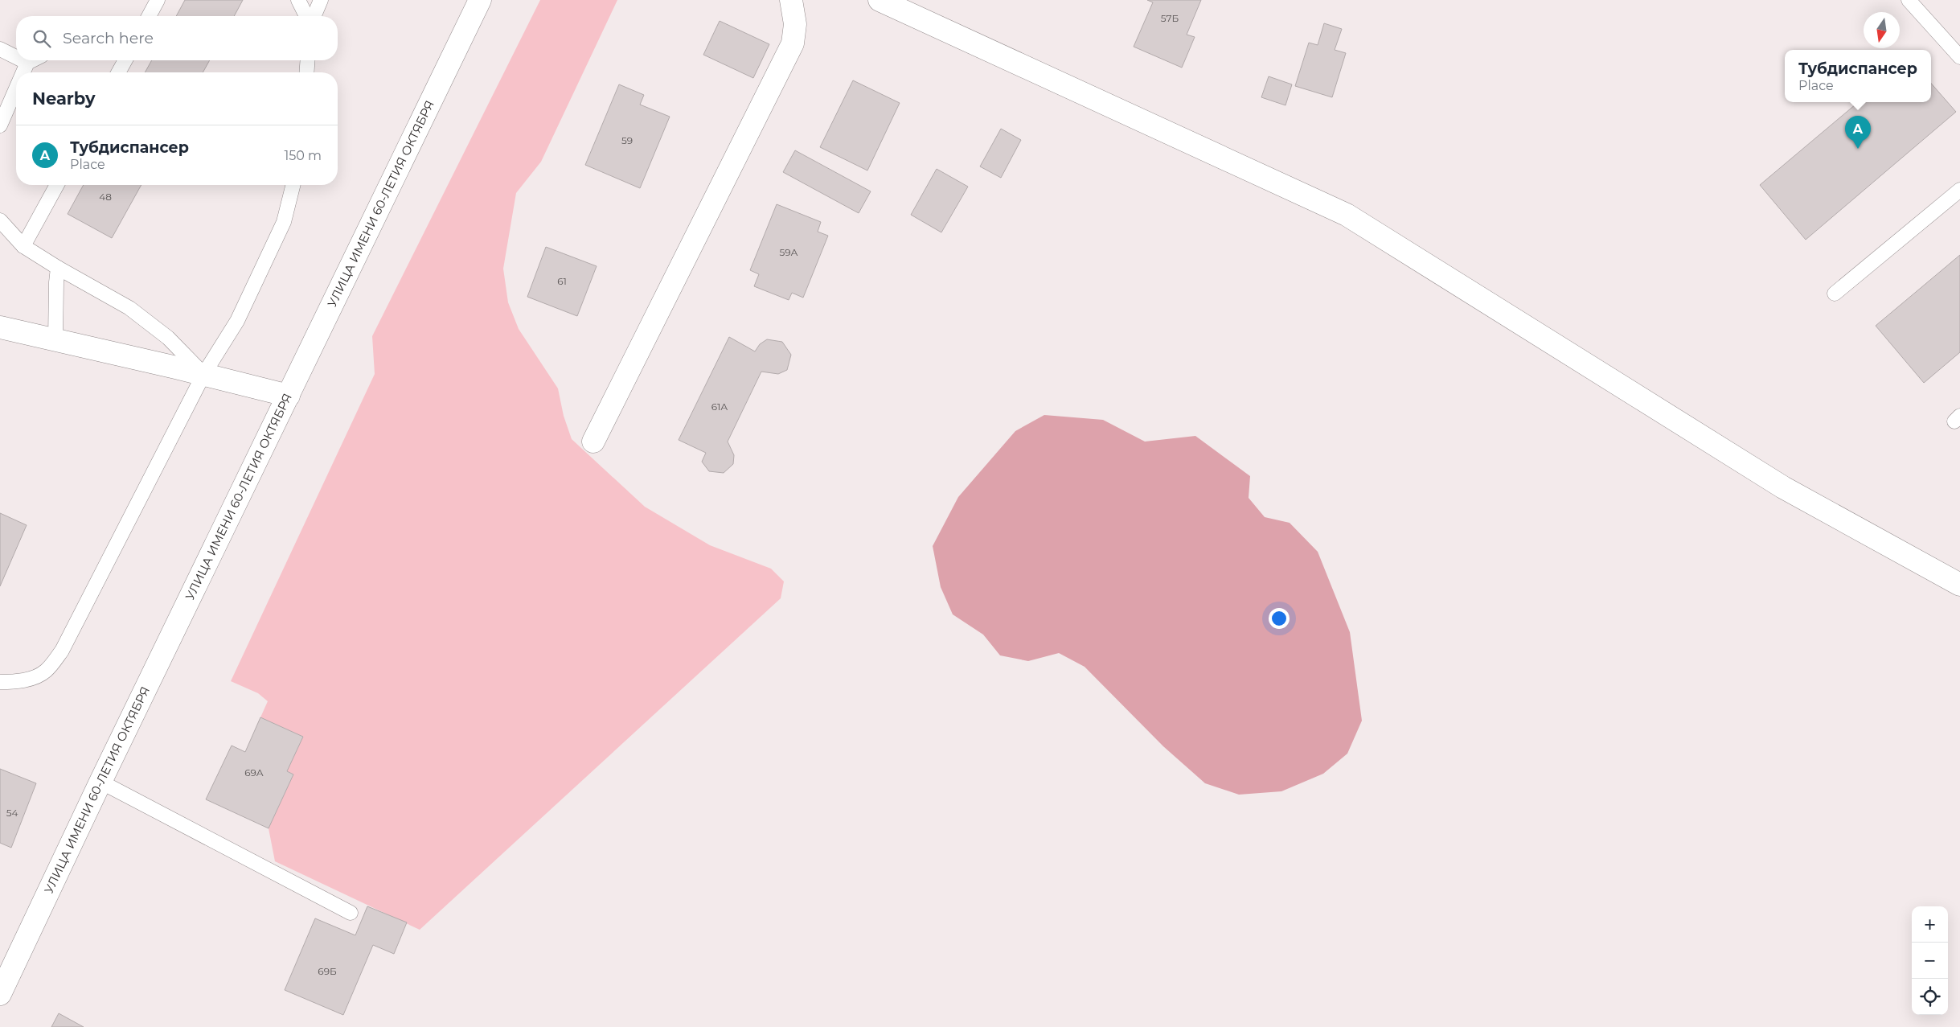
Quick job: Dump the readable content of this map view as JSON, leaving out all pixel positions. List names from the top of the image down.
{
  "streets": {
    "street": ["УЛИЦА ИМЕНИ 60-ЛЕТИЯ ОКТЯБРЯ"]
  },
  "house_numbers": [
    "57Б",
    "59",
    "48",
    "59А",
    "61",
    "61А",
    "69А",
    "54",
    "69Б"
  ],
  "north": "bottom",
  "page": {
    "search": "Search here",
    "popup": ["Тубдиспансер", "Place"],
    "heading": "Nearby",
    "pins": "A",
    "list": [
      {
        "mark": "A",
        "name": "Тубдиспансер",
        "note": "Place",
        "value": "150 m"
      }
    ],
    "map_buttons": ["+", "−"]
  }
}
